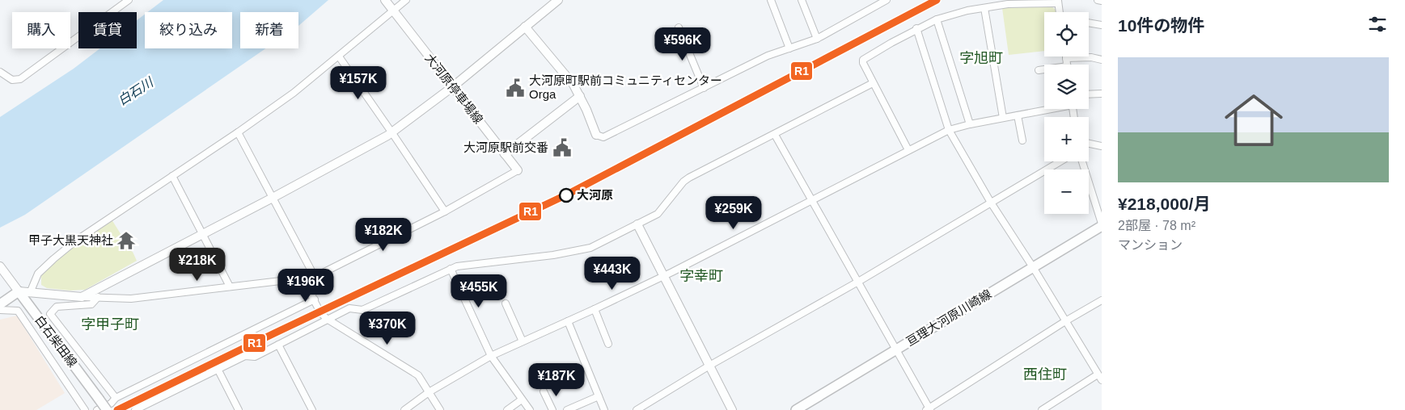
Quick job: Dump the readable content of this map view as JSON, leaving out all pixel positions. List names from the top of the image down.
{
  "streets": {
    "main road": ["亘理大河原川崎線", "白石柴田線"],
    "street": ["大河原停車場線"]
  },
  "districts": [
    "字旭町",
    "字幸町",
    "字甲子町",
    "西住町"
  ],
  "water": ["白石川"],
  "places": {
    "public building": ["大河原町駅前コミュニティセンター Orga", "大河原駅前交番"],
    "other": ["大河原"],
    "temple": ["甲子大黒天神社"]
  },
  "lines": ["transit line R1"],
  "page": {
    "heading": "10件の物件",
    "map_buttons": ["+", "−"],
    "chip": [
      "購入",
      "賃貸",
      "絞り込み",
      "新着"
    ],
    "price": [
      "¥596K",
      "¥157K",
      "¥259K",
      "¥182K",
      "¥218K",
      "¥443K",
      "¥196K",
      "¥455K",
      "¥370K",
      "¥187K"
    ],
    "list": [
      {
        "name": "¥218,000/月",
        "note": "2部屋 · 78 m² · マンション"
      }
    ]
  }
}
